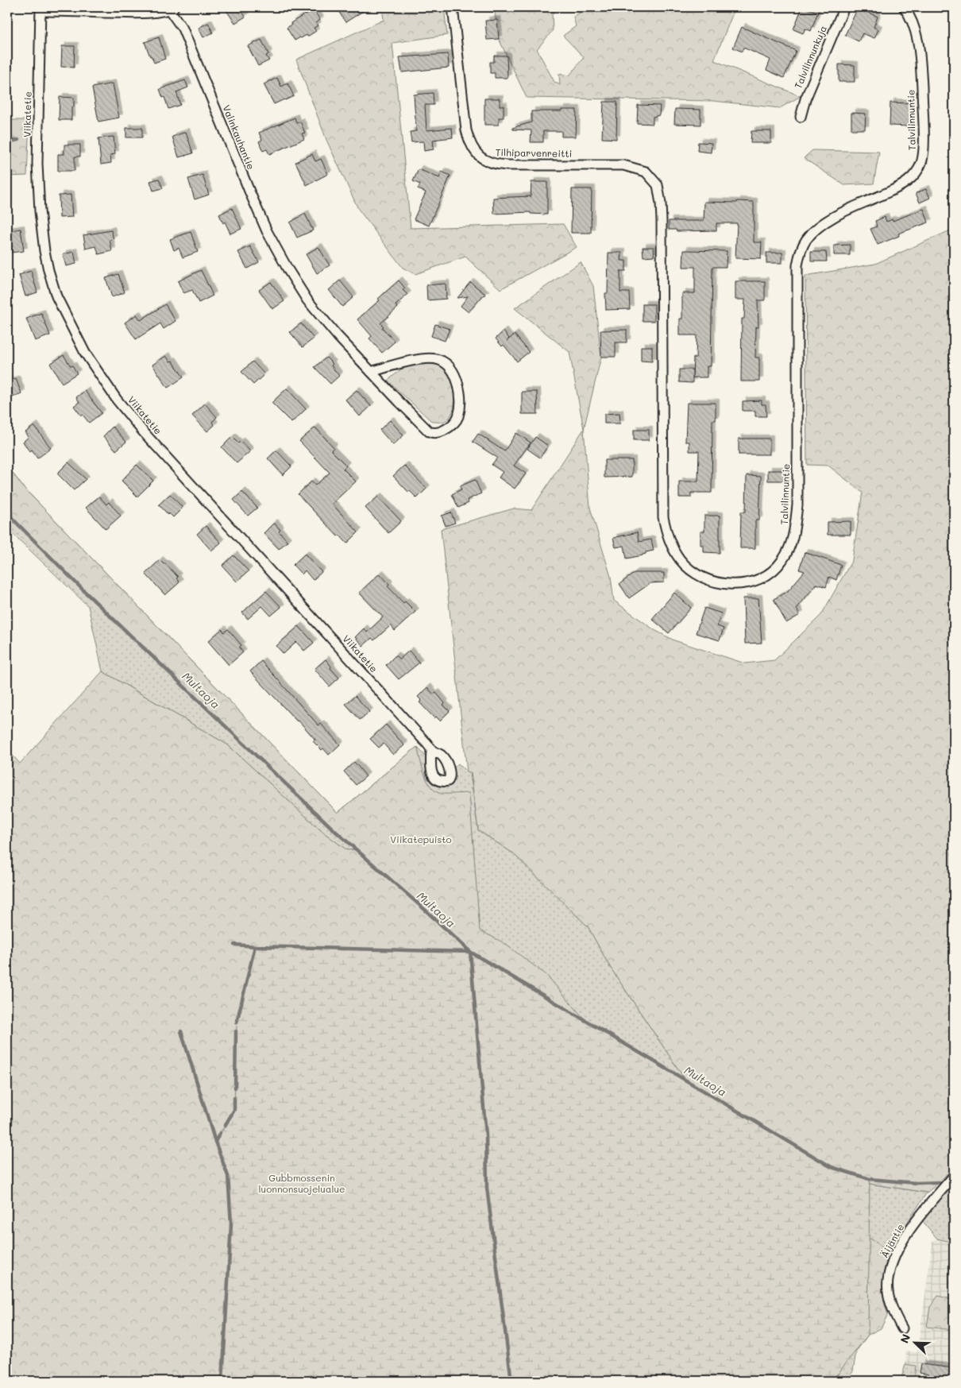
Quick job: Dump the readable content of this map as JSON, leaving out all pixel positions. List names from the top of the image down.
{
  "streets": {
    "street": [
      "Talvilinnunkuja",
      "Viikatetie",
      "Talvilinnuntie",
      "Valinkauhantie",
      "Tilhiparvenreitti",
      "Äijäntie"
    ]
  },
  "crossings": [
    ["Viikatetie", "Valinkauhantie"],
    ["Talvilinnuntie", "Tilhiparvenreitti"]
  ],
  "water": ["Multaoja"],
  "parks": ["Viikatepuisto", "Gubbmossenin luonnonsuojelualue"],
  "north": "top left"
}
